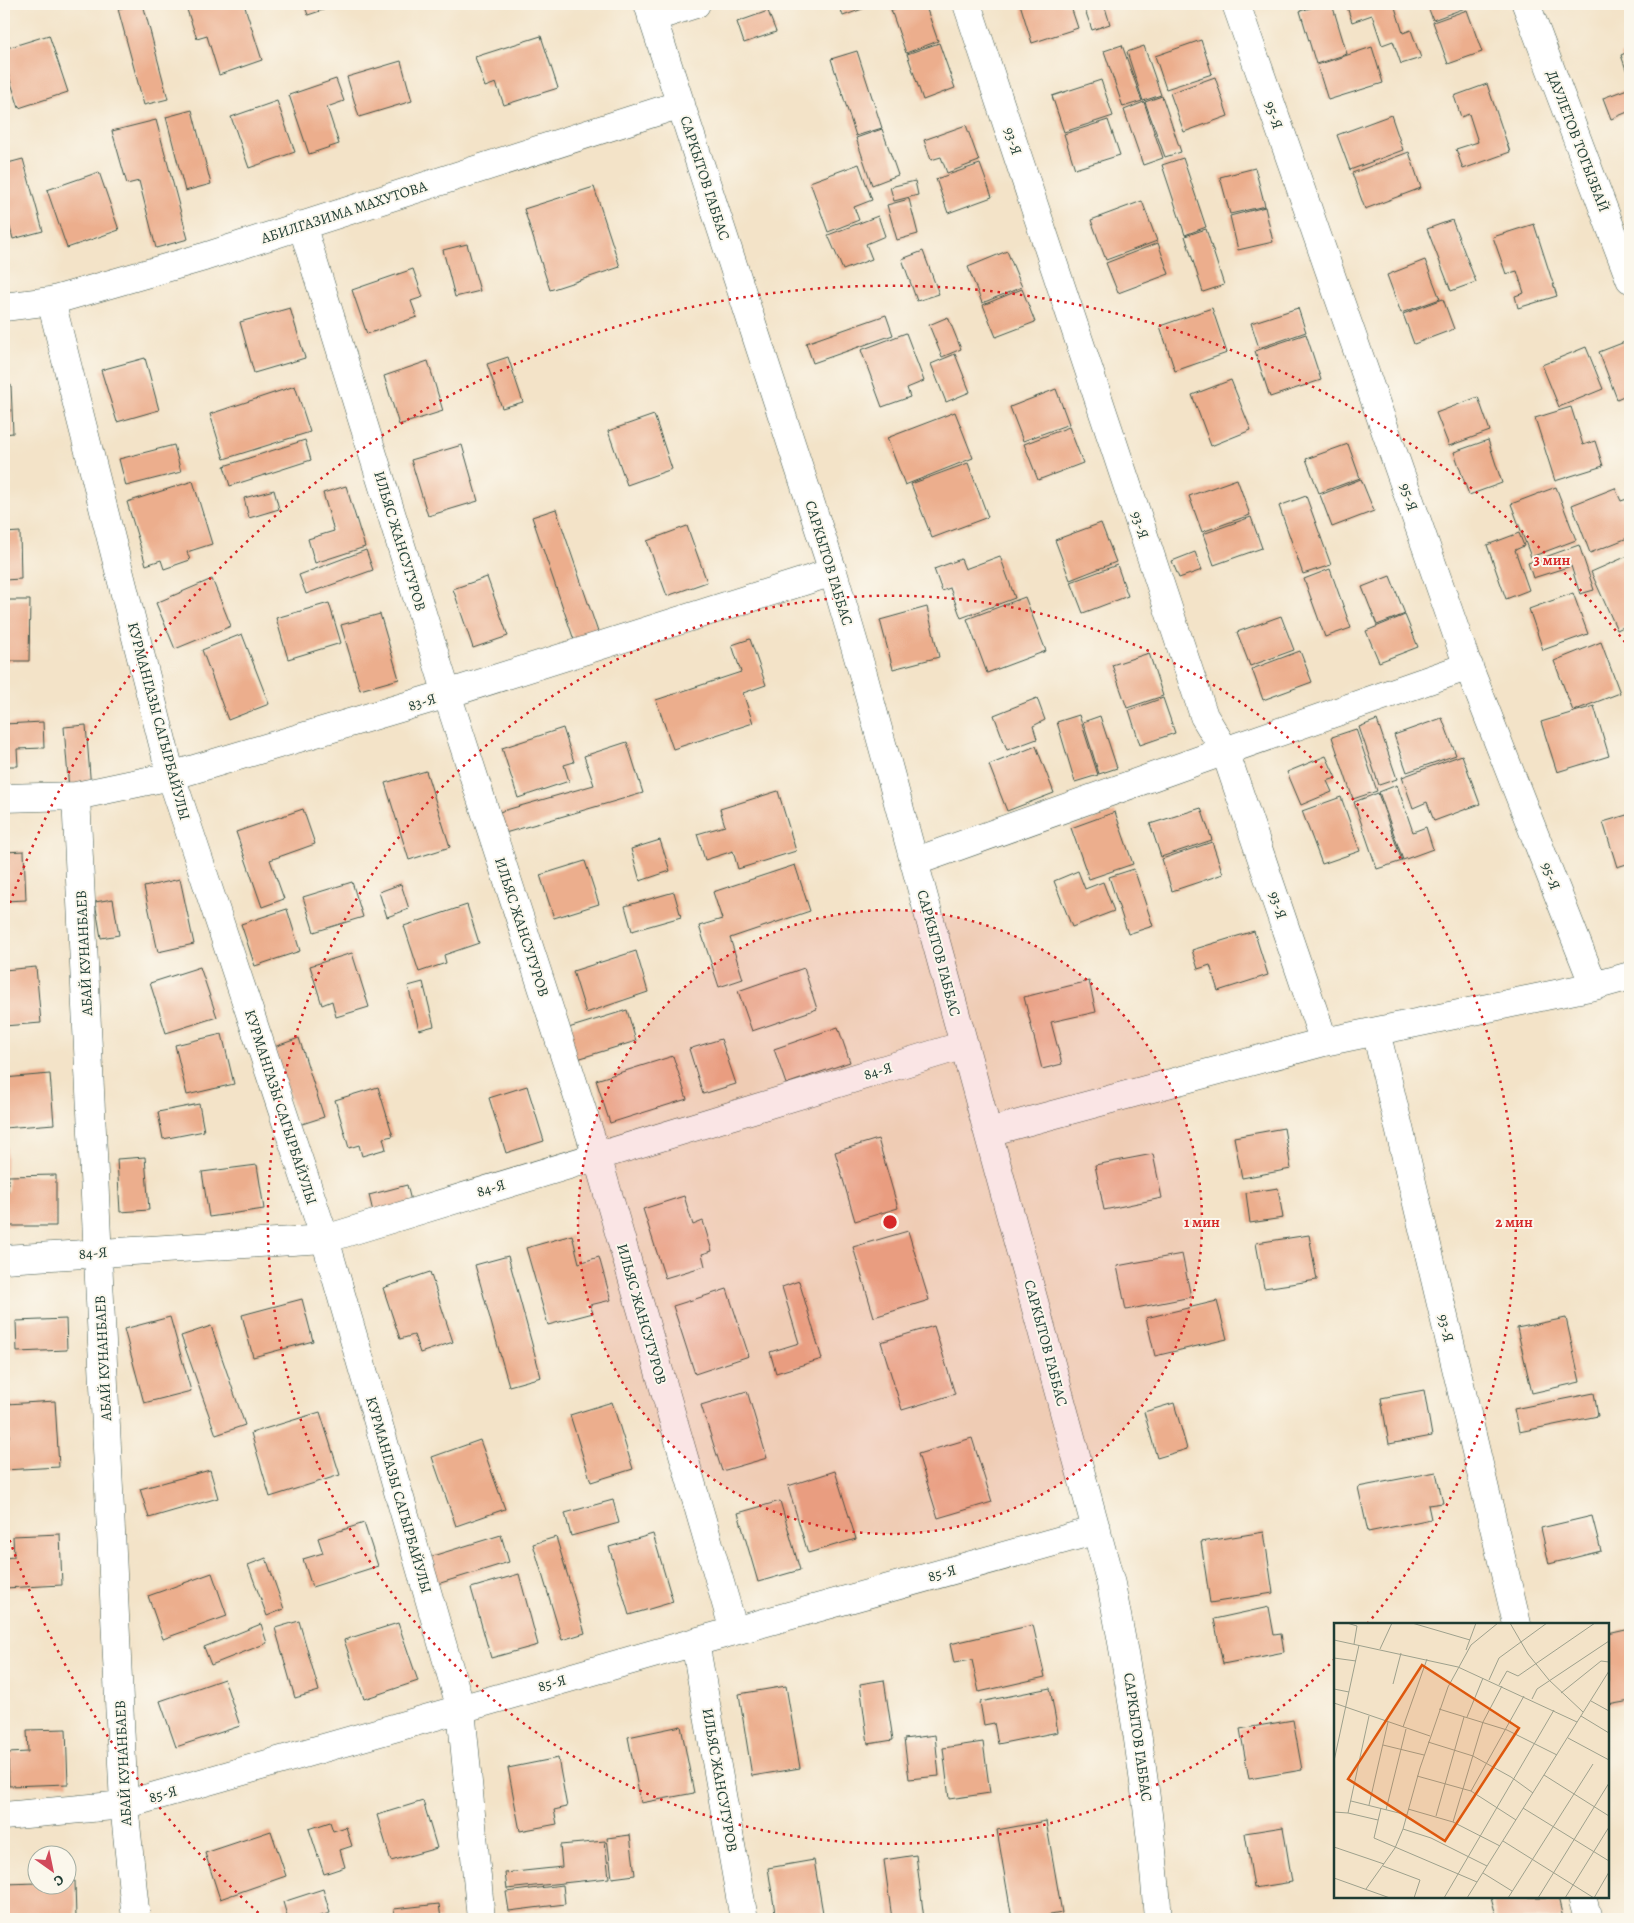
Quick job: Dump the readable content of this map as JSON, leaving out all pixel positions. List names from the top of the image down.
{
  "streets": {
    "street": [
      "95-Я",
      "93-Я",
      "ДАУЛЕТОВ ТОГЫЗБАЙ",
      "САРКЫТОВ ГАББАС",
      "АБИЛГАЗИМА МАХУТОВА",
      "ИЛЬЯС ЖАНСУГУРОВ",
      "83-Я",
      "КУРМАНГАЗЫ САГЫРБАЙУЛЫ",
      "АБАЙ КУНАНБАЕВ",
      "84-Я",
      "85-Я"
    ]
  },
  "crossings": [
    ["САРКЫТОВ ГАББАС", "АБИЛГАЗИМА МАХУТОВА"],
    ["САРКЫТОВ ГАББАС", "83-Я"],
    ["САРКЫТОВ ГАББАС", "84-Я"],
    ["САРКЫТОВ ГАББАС", "85-Я"],
    ["АБИЛГАЗИМА МАХУТОВА", "ИЛЬЯС ЖАНСУГУРОВ"],
    ["АБИЛГАЗИМА МАХУТОВА", "КУРМАНГАЗЫ САГЫРБАЙУЛЫ"],
    ["ИЛЬЯС ЖАНСУГУРОВ", "83-Я"],
    ["ИЛЬЯС ЖАНСУГУРОВ", "84-Я"],
    ["ИЛЬЯС ЖАНСУГУРОВ", "85-Я"],
    ["83-Я", "КУРМАНГАЗЫ САГЫРБАЙУЛЫ"],
    ["83-Я", "АБАЙ КУНАНБАЕВ"],
    ["КУРМАНГАЗЫ САГЫРБАЙУЛЫ", "84-Я"],
    ["КУРМАНГАЗЫ САГЫРБАЙУЛЫ", "85-Я"],
    ["АБАЙ КУНАНБАЕВ", "84-Я"],
    ["АБАЙ КУНАНБАЕВ", "85-Я"]
  ],
  "north": "bottom right",
  "rings": ["3 мин", "1 мин", "2 мин"]
}
